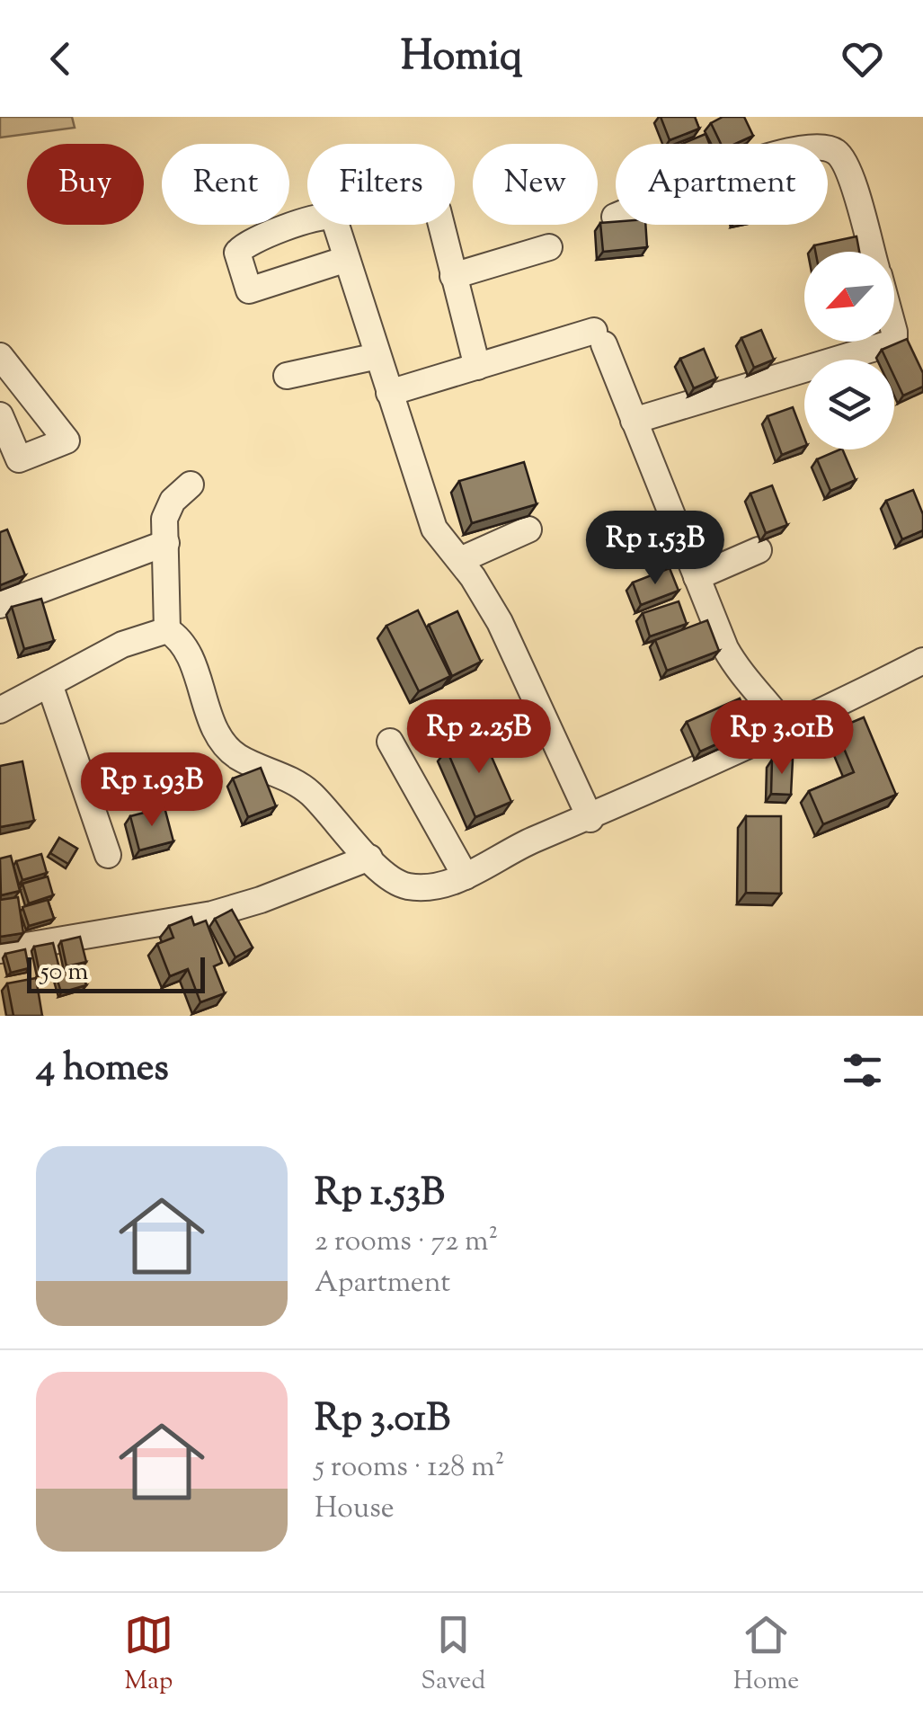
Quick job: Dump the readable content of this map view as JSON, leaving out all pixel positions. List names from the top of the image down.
{
  "scale_bar": "50 m",
  "north": "bottom left",
  "page": {
    "header": "Homiq",
    "chip": [
      "Buy",
      "Rent",
      "Filters",
      "New",
      "Apartment"
    ],
    "price": [
      "Rp 1.53B",
      "Rp 2.25B",
      "Rp 3.01B",
      "Rp 1.93B"
    ],
    "scale": "50 m",
    "heading": "4 homes",
    "list": [
      {
        "name": "Rp 1.53B",
        "note": "2 rooms · 72 m² · Apartment"
      },
      {
        "name": "Rp 3.01B",
        "note": "5 rooms · 128 m² · House"
      }
    ],
    "tabs": ["Map", "Saved", "Home"]
  }
}
